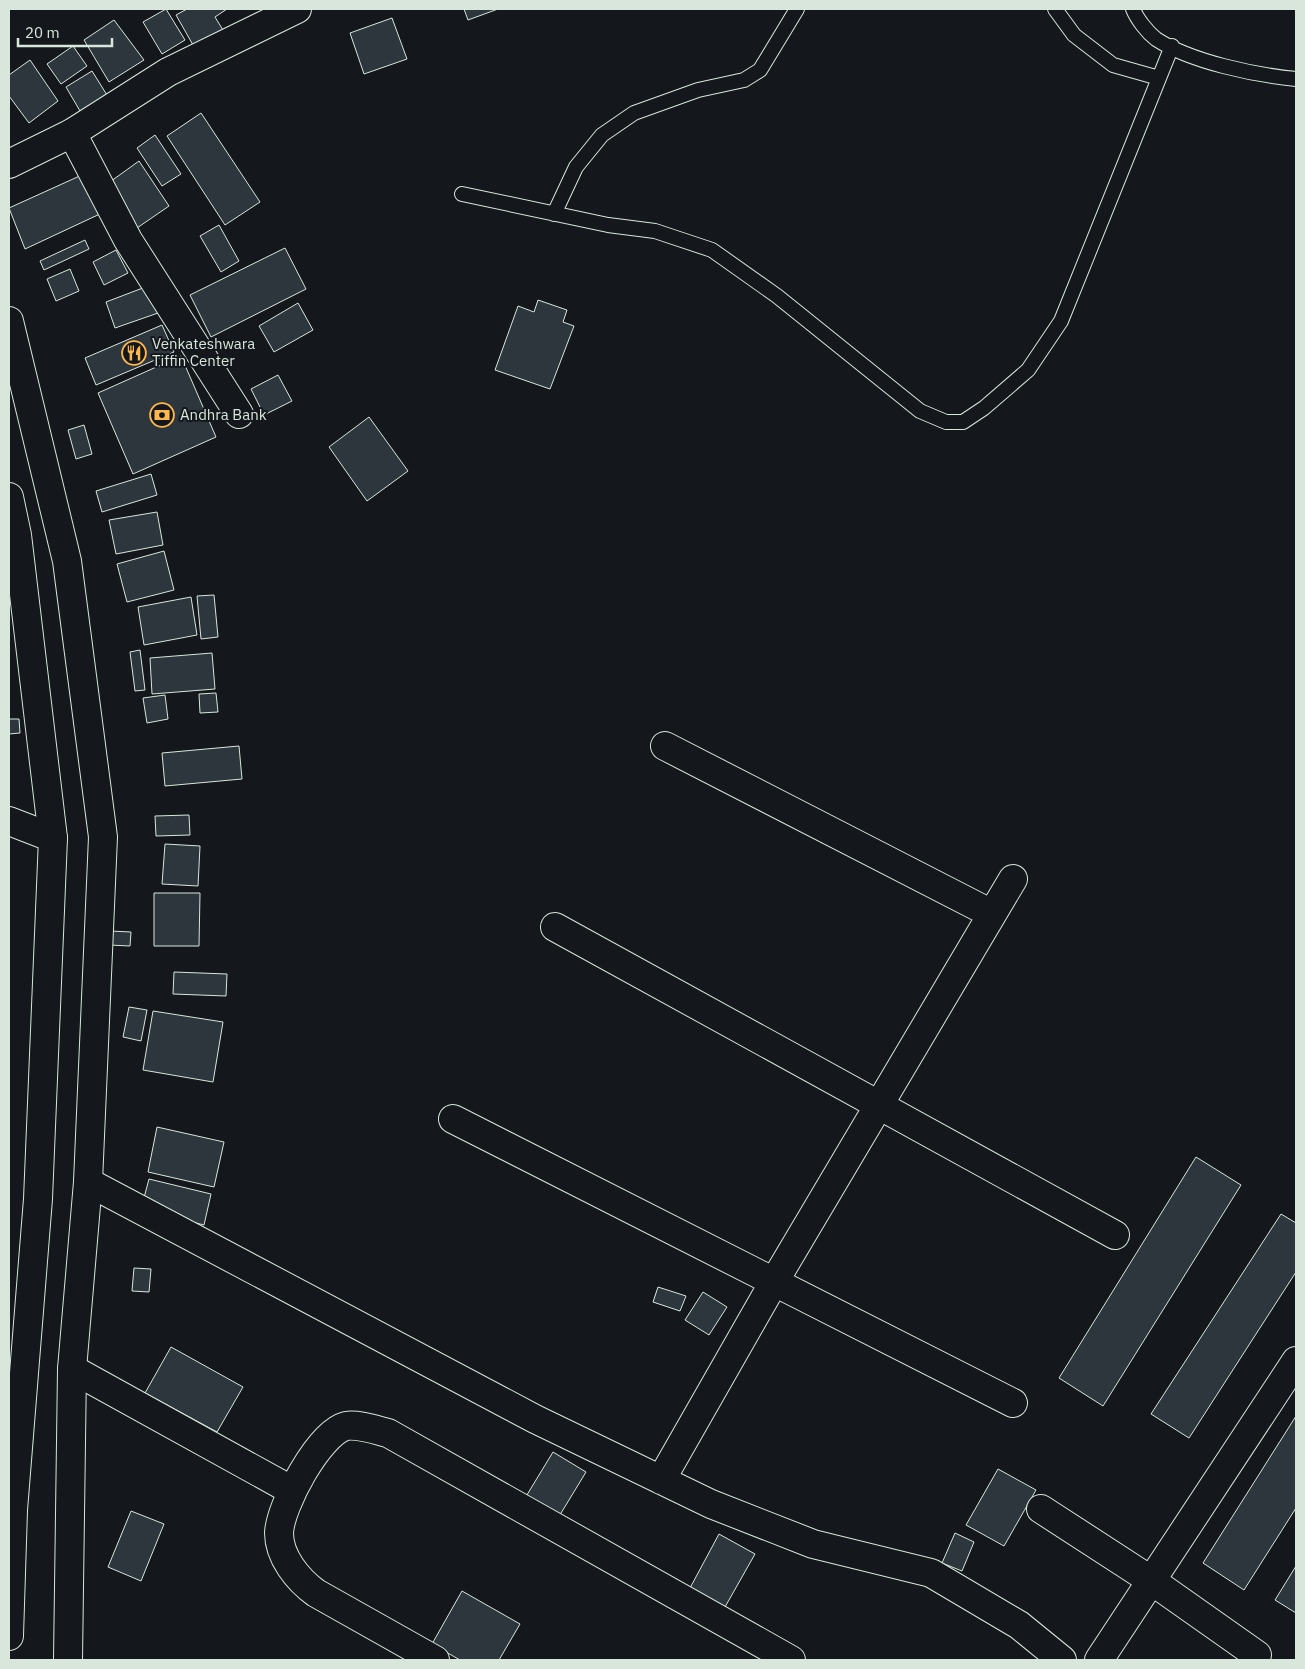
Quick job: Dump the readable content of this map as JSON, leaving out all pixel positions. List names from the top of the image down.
{
  "places": {
    "restaurant": ["Venkateshwara Tiffin Center"],
    "bank": ["Andhra Bank"]
  },
  "scale_bar": "20 m"
}
